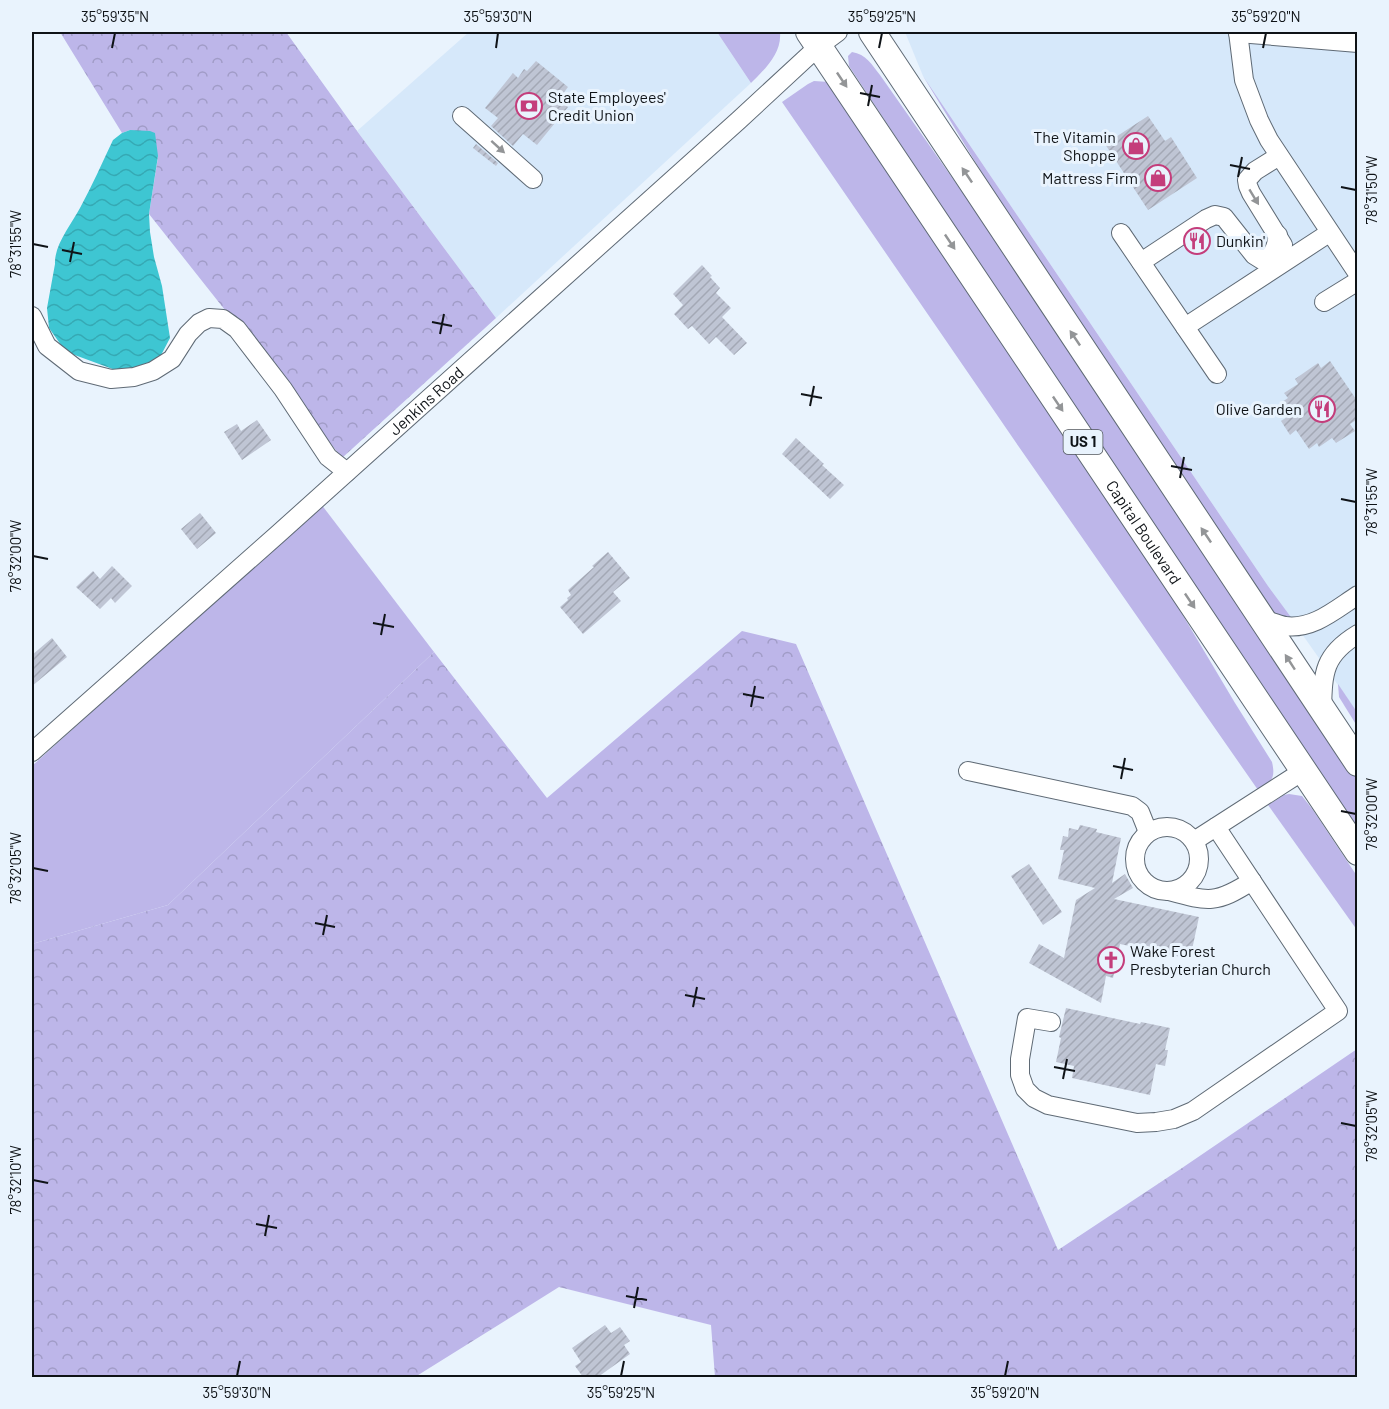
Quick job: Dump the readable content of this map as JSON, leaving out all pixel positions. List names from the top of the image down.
{
  "streets": {
    "highway": ["US 1", "Capital Boulevard"],
    "street": ["Jenkins Road"]
  },
  "crossings": [
    ["Jenkins Road", "Capital Boulevard"]
  ],
  "places": {
    "bank": ["State Employees' Credit Union"],
    "shop": ["The Vitamin Shoppe", "Mattress Firm"],
    "restaurant": ["Dunkin'", "Olive Garden"],
    "church": ["Wake Forest Presbyterian Church"]
  },
  "coordinates": [
    "35°59'35\"N",
    "35°59'30\"N",
    "35°59'25\"N",
    "35°59'20\"N",
    "78°31'50\"W",
    "78°31'55\"W",
    "78°32'00\"W",
    "78°32'05\"W",
    "78°32'10\"W"
  ]
}
